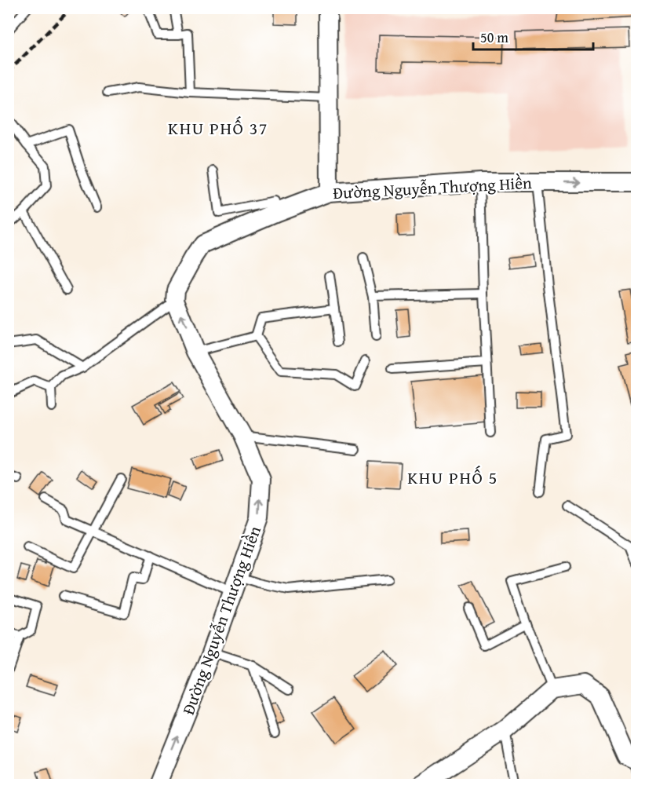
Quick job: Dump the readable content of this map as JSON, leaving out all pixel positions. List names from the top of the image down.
{
  "streets": {
    "street": ["Đường Nguyễn Thượng Hiền"]
  },
  "districts": ["KHU PHỐ 37", "KHU PHỐ 5"],
  "scale_bar": "50 m"
}
